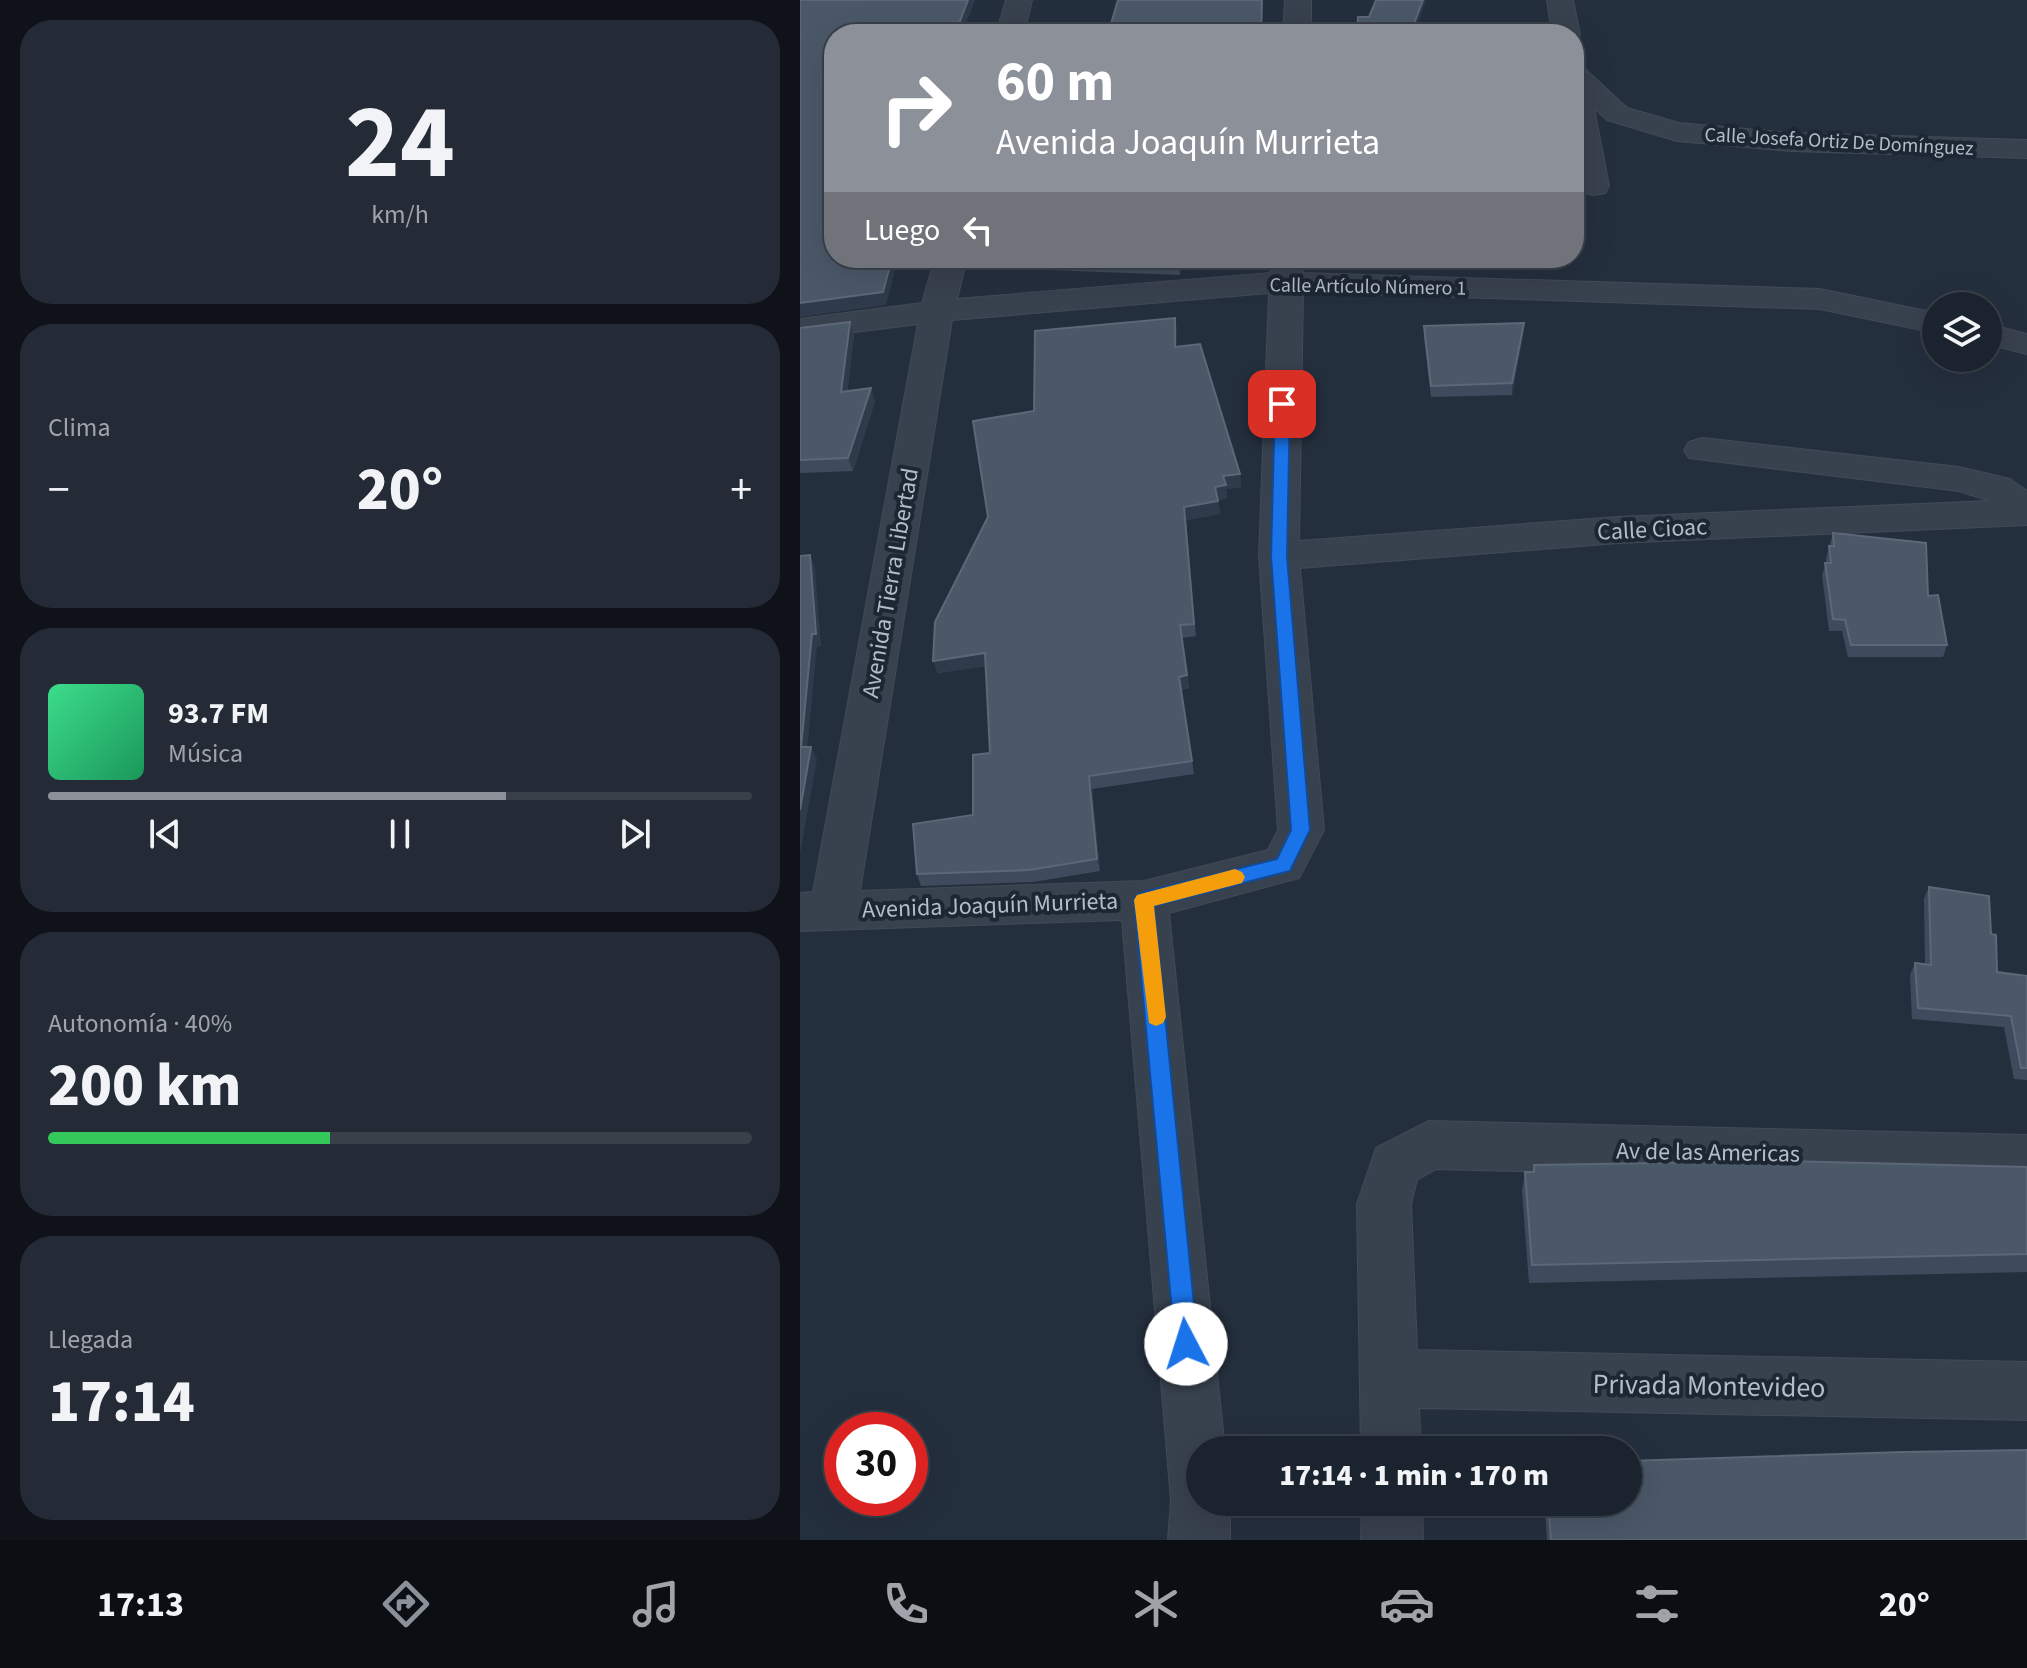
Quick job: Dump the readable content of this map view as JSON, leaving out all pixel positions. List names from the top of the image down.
{
  "streets": {
    "street": [
      "Calle Josefa Ortiz De Domínguez",
      "Calle Artículo Número 1",
      "Calle Cioac",
      "Avenida Tierra Libertad",
      "Avenida Joaquín Murrieta",
      "Av de las Americas",
      "Privada Montevideo"
    ]
  },
  "crossings": [
    ["Calle Artículo Número 1", "Avenida Tierra Libertad"],
    ["Calle Artículo Número 1", "Avenida Joaquín Murrieta"],
    ["Calle Cioac", "Avenida Joaquín Murrieta"],
    ["Avenida Tierra Libertad", "Avenida Joaquín Murrieta"],
    ["Av de las Americas", "Privada Montevideo"]
  ],
  "page": {
    "tile": [
      ["24", "km/h"],
      "Clima",
      ["Autonomía · 40%", "200 km"],
      ["Llegada", "17:14"]
    ],
    "turn": ["60 m", "Avenida Joaquín Murrieta"],
    "then": "Luego",
    "heat": ["−", "20°", "+"],
    "song": ["93.7 FM", "Música"],
    "limit": "30",
    "trip": "17:14 · 1 min · 170 m",
    "tabs": ["17:13", "20°"]
  }
}
